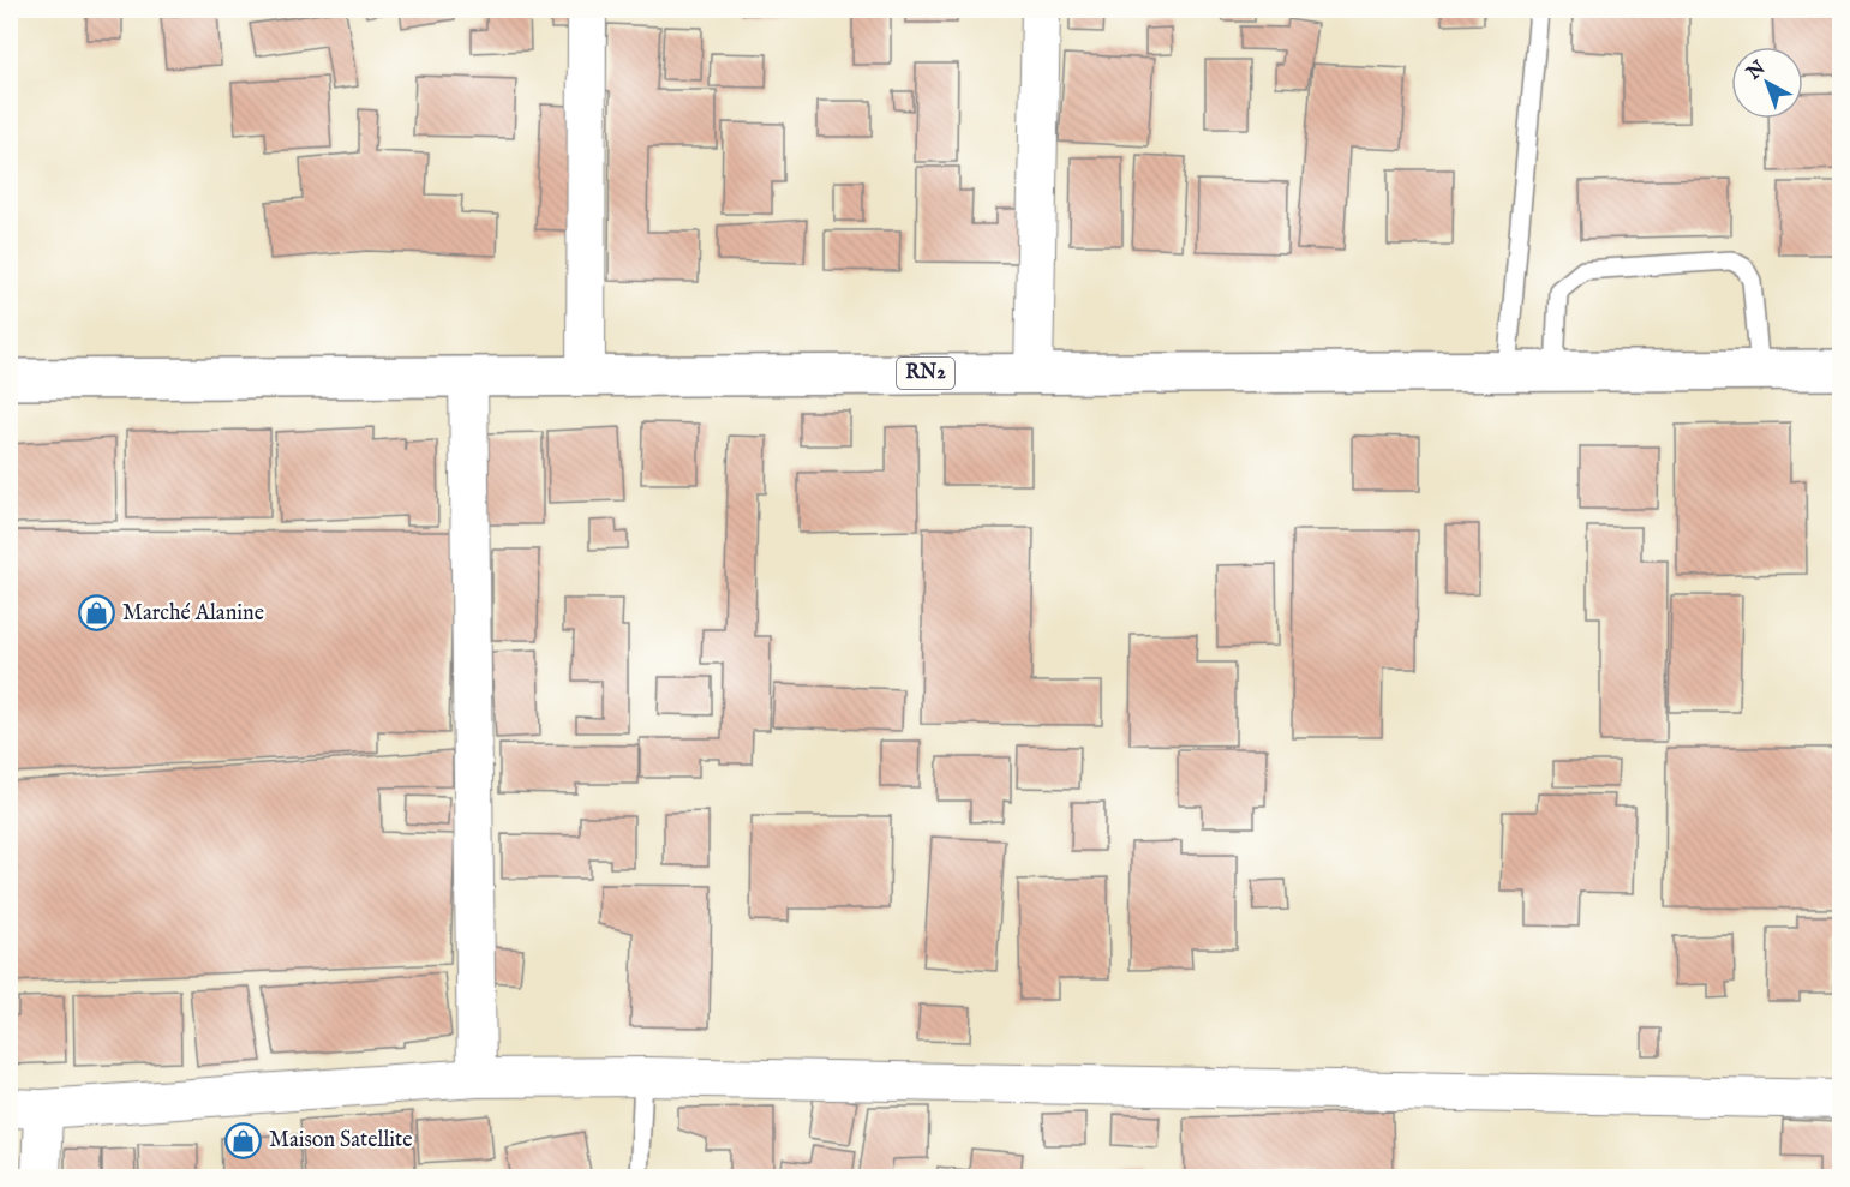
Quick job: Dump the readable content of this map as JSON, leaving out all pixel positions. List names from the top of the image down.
{
  "streets": {
    "highway": ["RN2"]
  },
  "places": {
    "shop": ["Marché Alanine", "Maison Satellite"]
  },
  "north": "top left"
}
